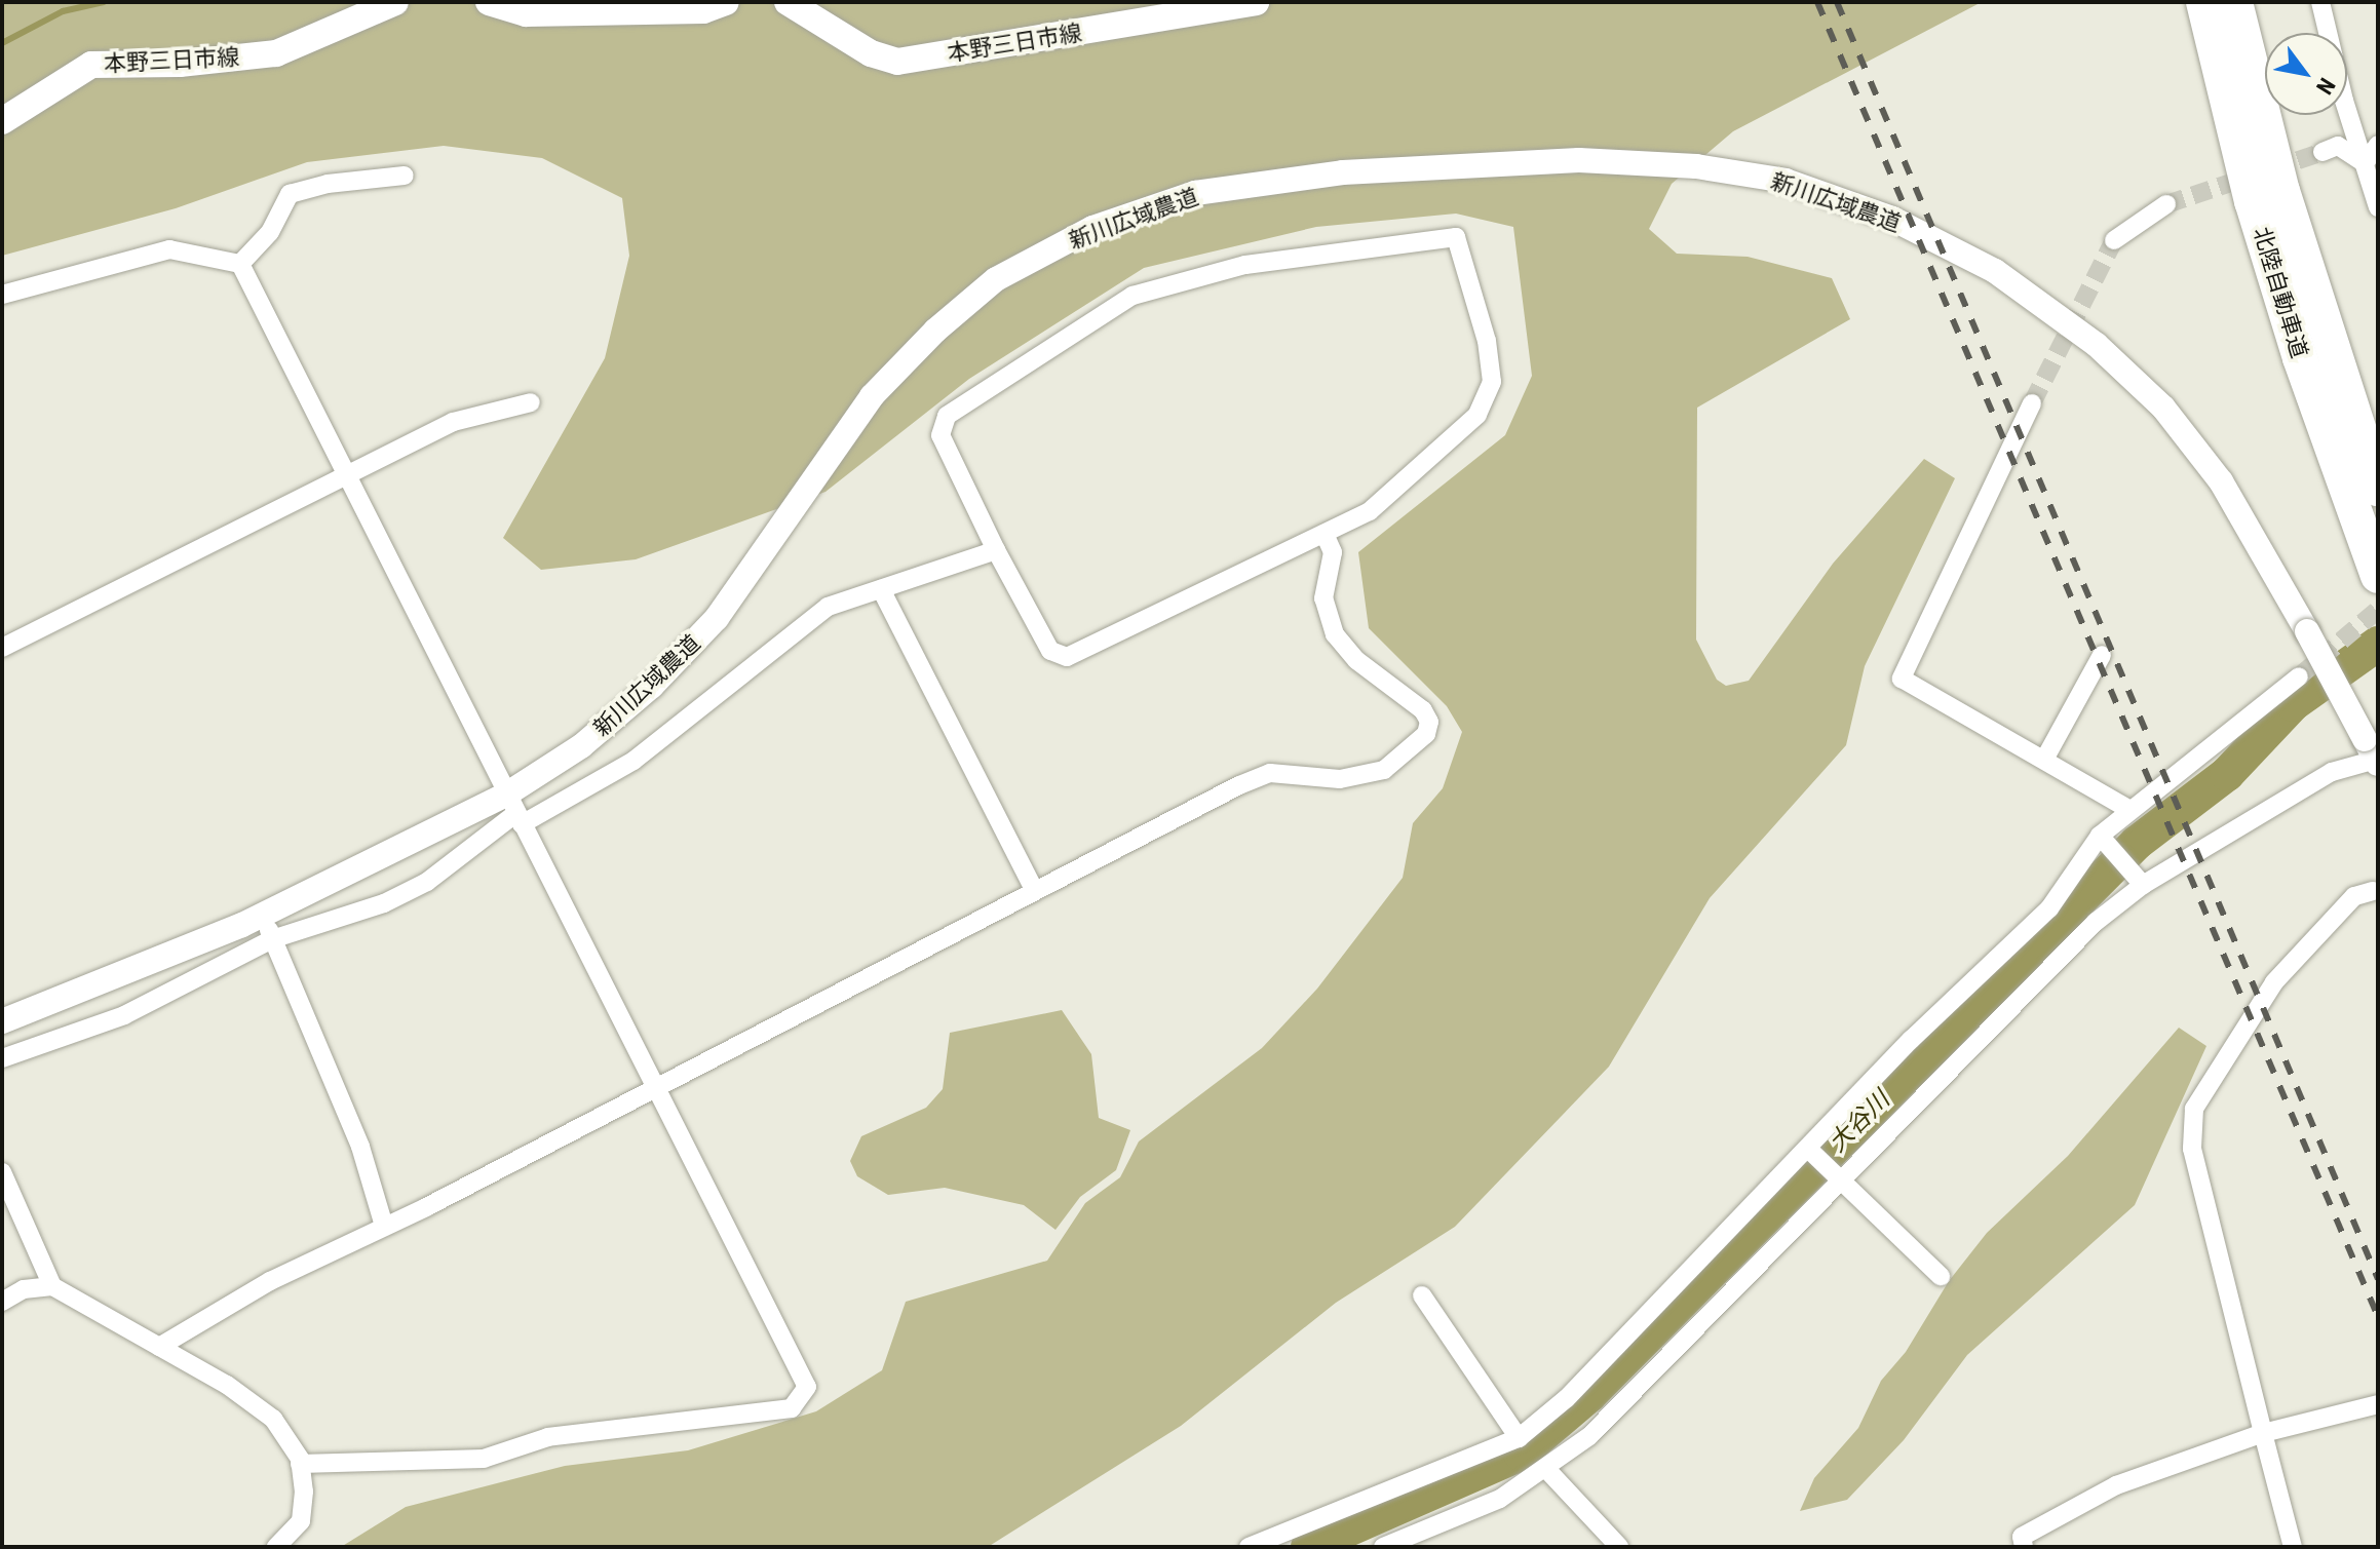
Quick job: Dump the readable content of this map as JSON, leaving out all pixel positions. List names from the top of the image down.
{
  "streets": {
    "highway": ["北陸自動車道"],
    "main road": ["本野三日市線"],
    "street": ["新川広域農道"]
  },
  "water": ["大谷川"],
  "north": "bottom right"
}
